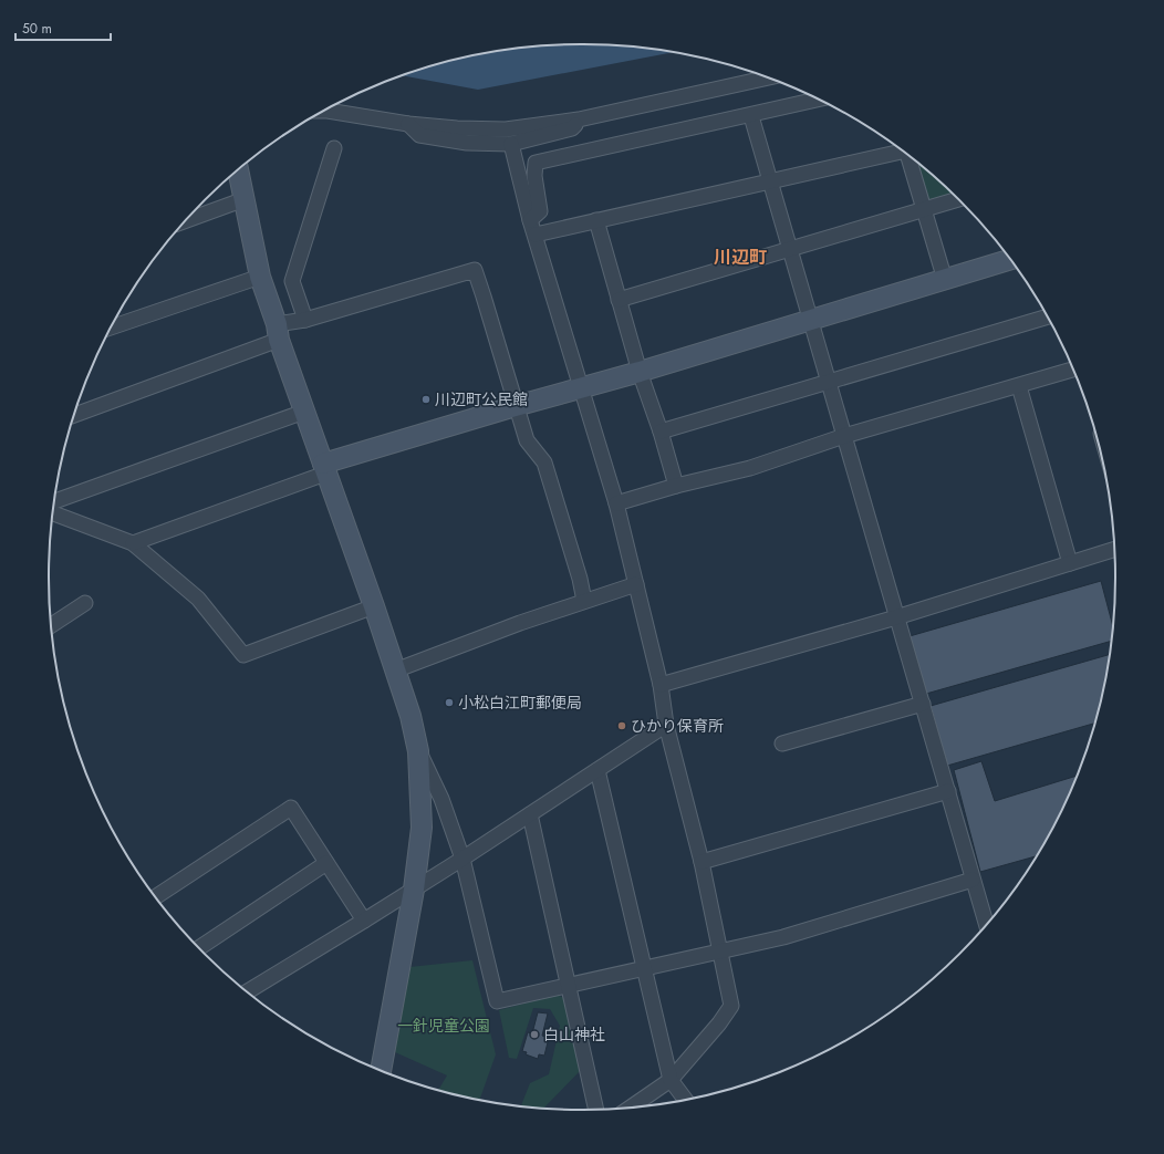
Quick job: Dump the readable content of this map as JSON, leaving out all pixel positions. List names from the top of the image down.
{
  "districts": ["川辺町"],
  "parks": ["一針児童公園"],
  "places": [
    "川辺町公民館",
    "小松白江町郵便局",
    "ひかり保育所",
    "白山神社"
  ],
  "scale_bar": "50 m"
}
